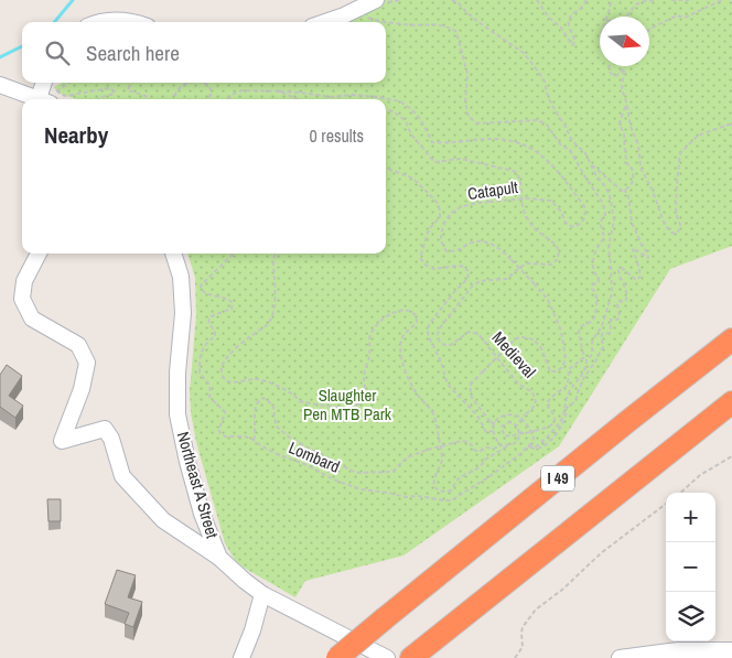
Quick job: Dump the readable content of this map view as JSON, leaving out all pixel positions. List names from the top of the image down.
{
  "streets": {
    "highway": ["I 49"],
    "street": ["Northeast A Street"],
    "path": ["Catapult", "Medieval", "Lombard"]
  },
  "crossings": [
    ["Catapult", "Medieval"]
  ],
  "parks": ["Slaughter Pen MTB Park"],
  "north": "right",
  "page": {
    "search": "Search here",
    "heading": ["Nearby", "0 results"],
    "map_buttons": ["+", "−"]
  }
}
